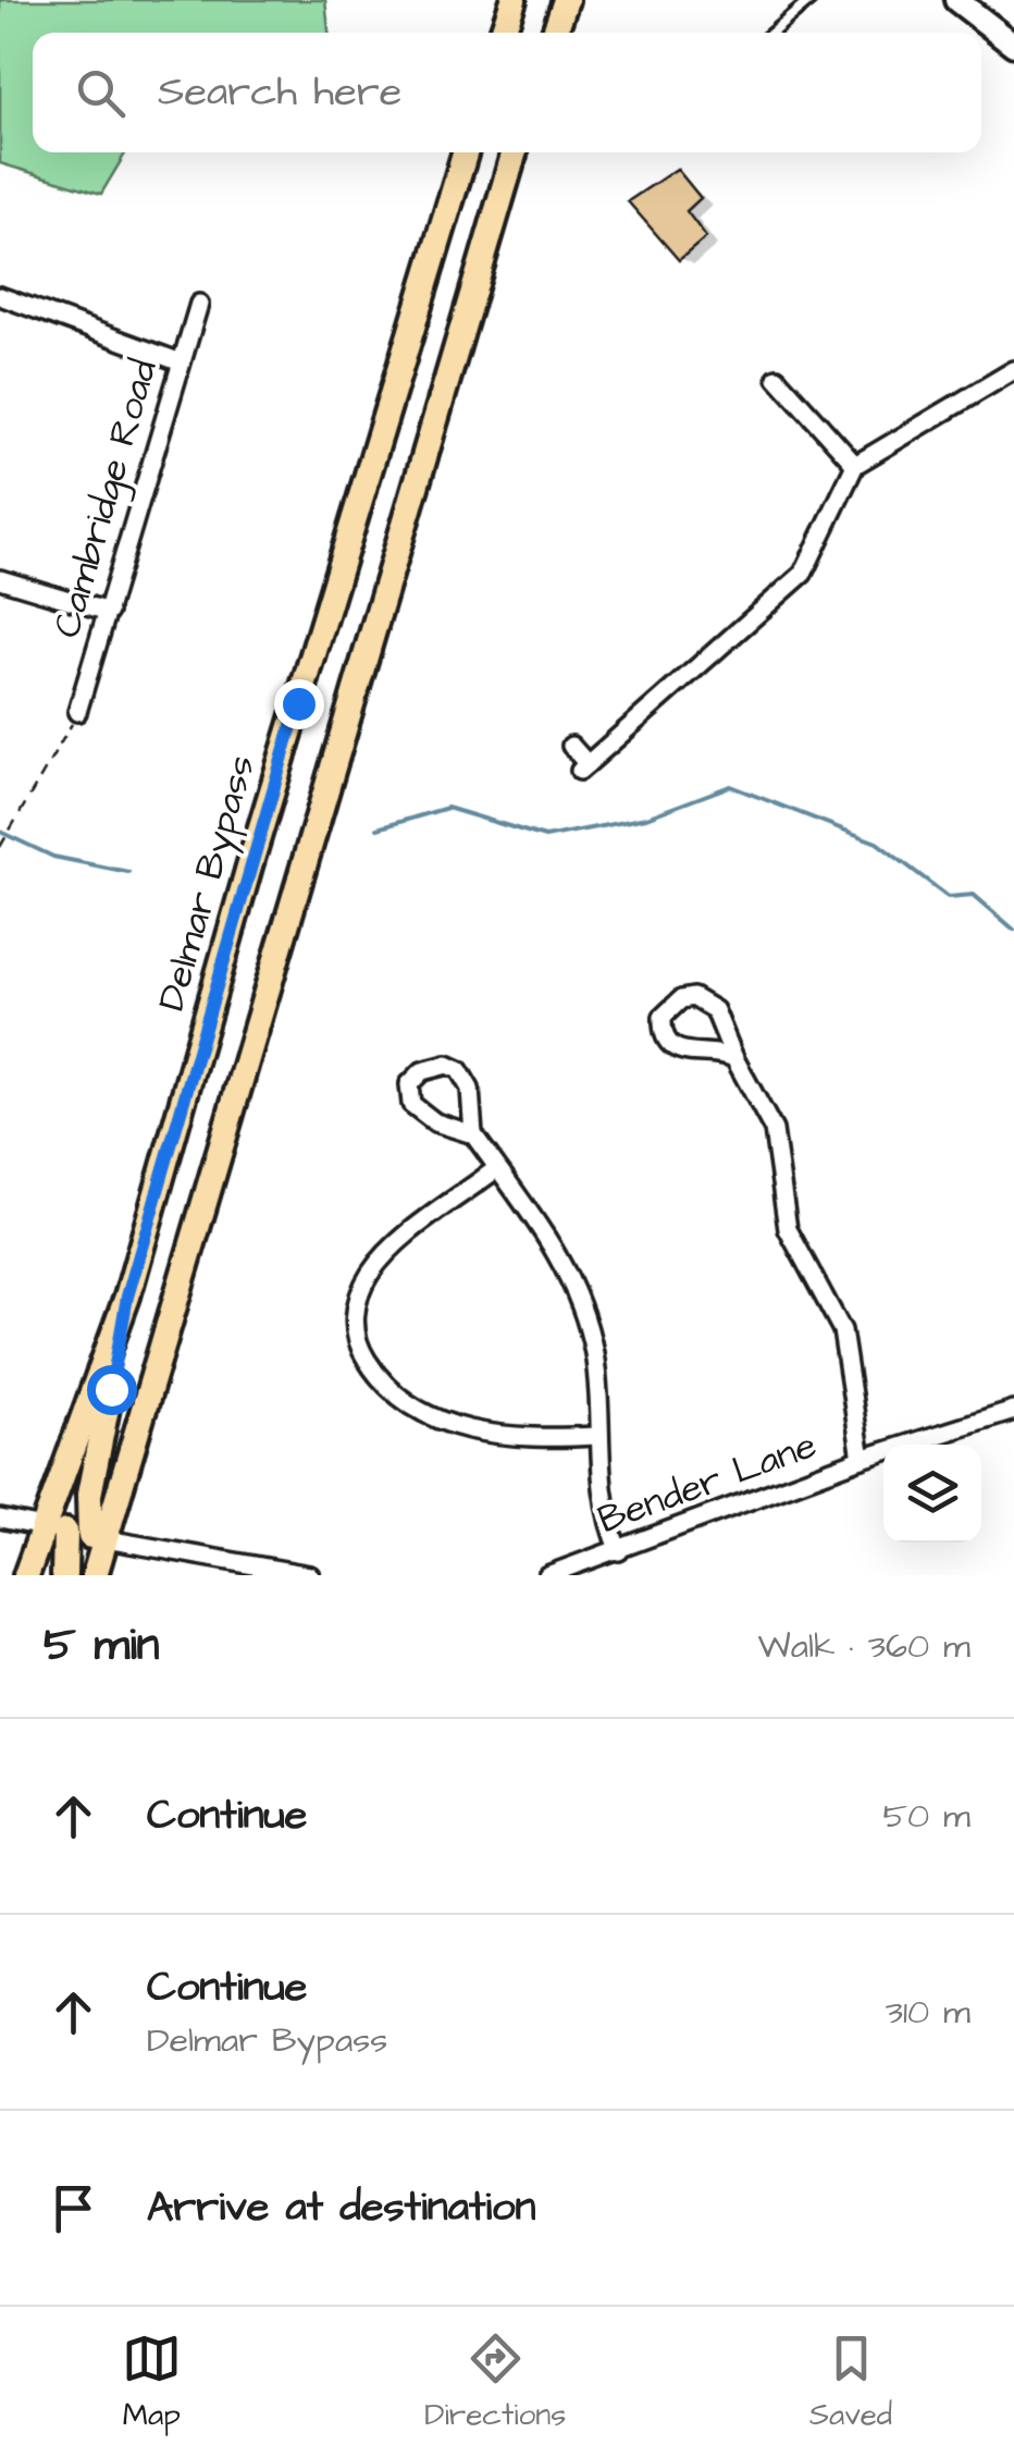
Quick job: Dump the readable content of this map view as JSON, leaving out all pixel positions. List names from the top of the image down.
{
  "streets": {
    "main road": ["Delmar Bypass"],
    "street": ["Cambridge Road", "Bender Lane"]
  },
  "page": {
    "search": "Search here",
    "heading": ["5 min", "Walk · 360 m"],
    "list": [
      ["Continue", "50 m"],
      ["Continue", "Delmar Bypass", "310 m"],
      "Arrive at destination"
    ],
    "nav": ["Map", "Directions", "Saved"]
  }
}
